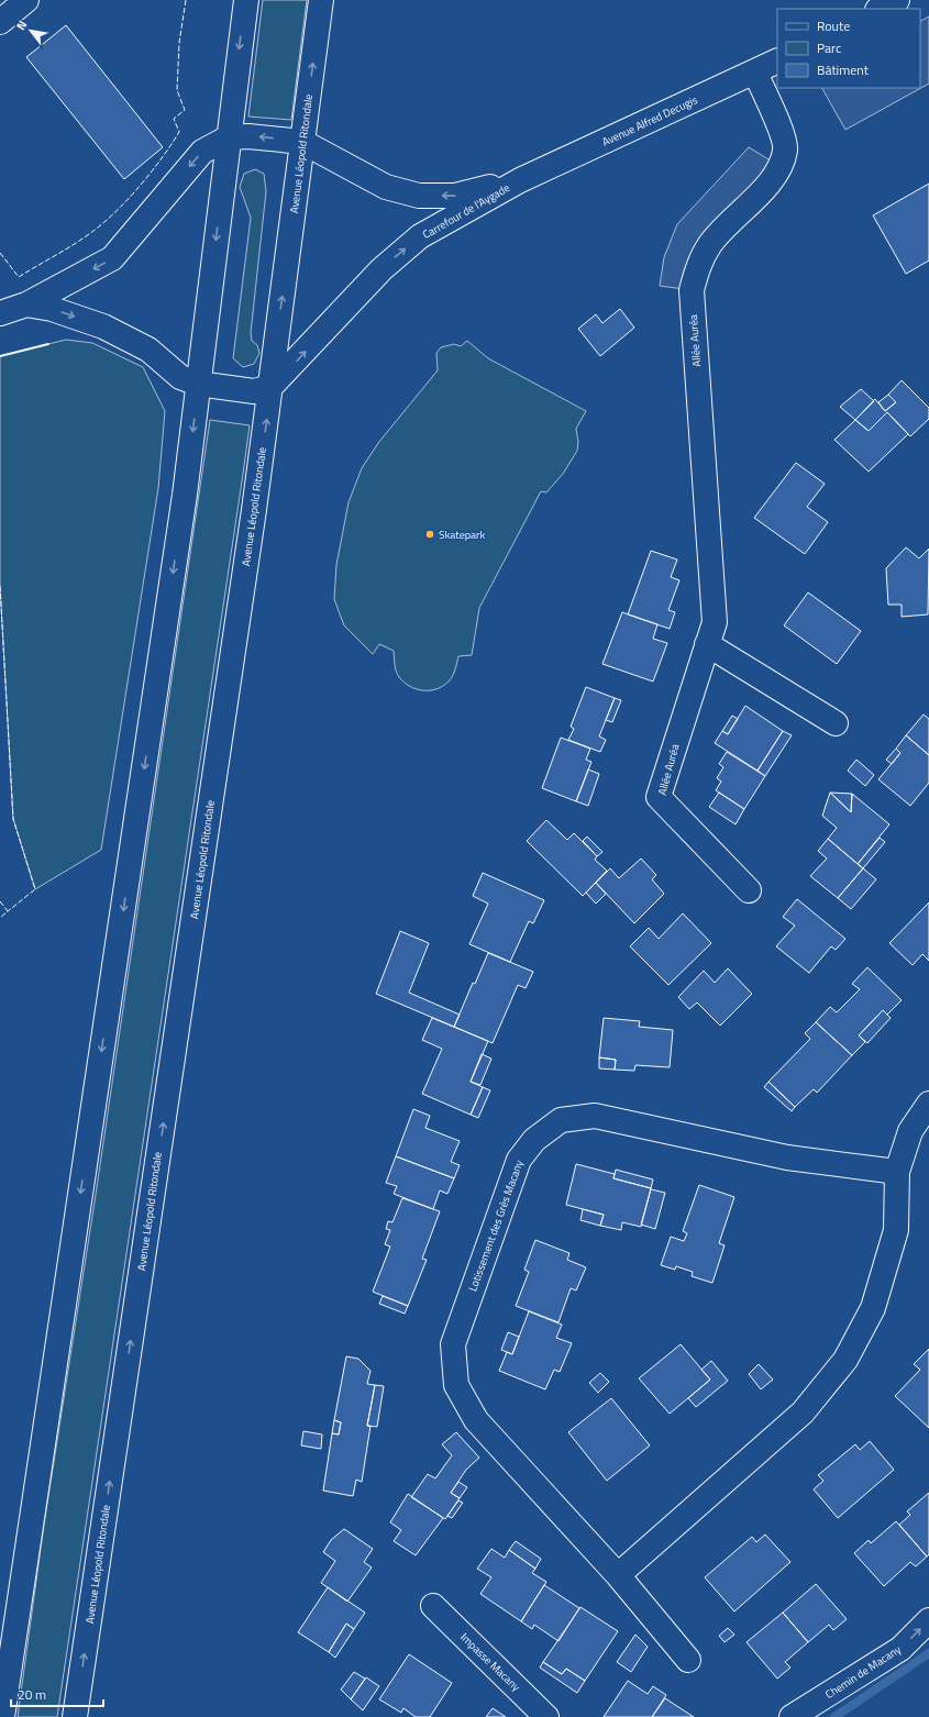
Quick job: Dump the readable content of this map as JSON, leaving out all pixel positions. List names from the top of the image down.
{
  "streets": {
    "main road": [
      "Avenue Alfred Decugis",
      "Avenue Léopold Ritondale",
      "Carrefour de l'Aygade",
      "Allée Auréa",
      "Lotissement des Grès Macany",
      "Impasse Macany",
      "Chemin de Macany"
    ]
  },
  "crossings": [
    ["Avenue Alfred Decugis", "Carrefour de l'Aygade"],
    ["Avenue Alfred Decugis", "Allée Auréa"],
    ["Avenue Léopold Ritondale", "Carrefour de l'Aygade"]
  ],
  "one_way": ["Chemin de Macany"],
  "places": ["Skatepark"],
  "legend": ["Route", "Parc", "Bâtiment"],
  "scale_bar": "20 m",
  "north": "top left"
}
